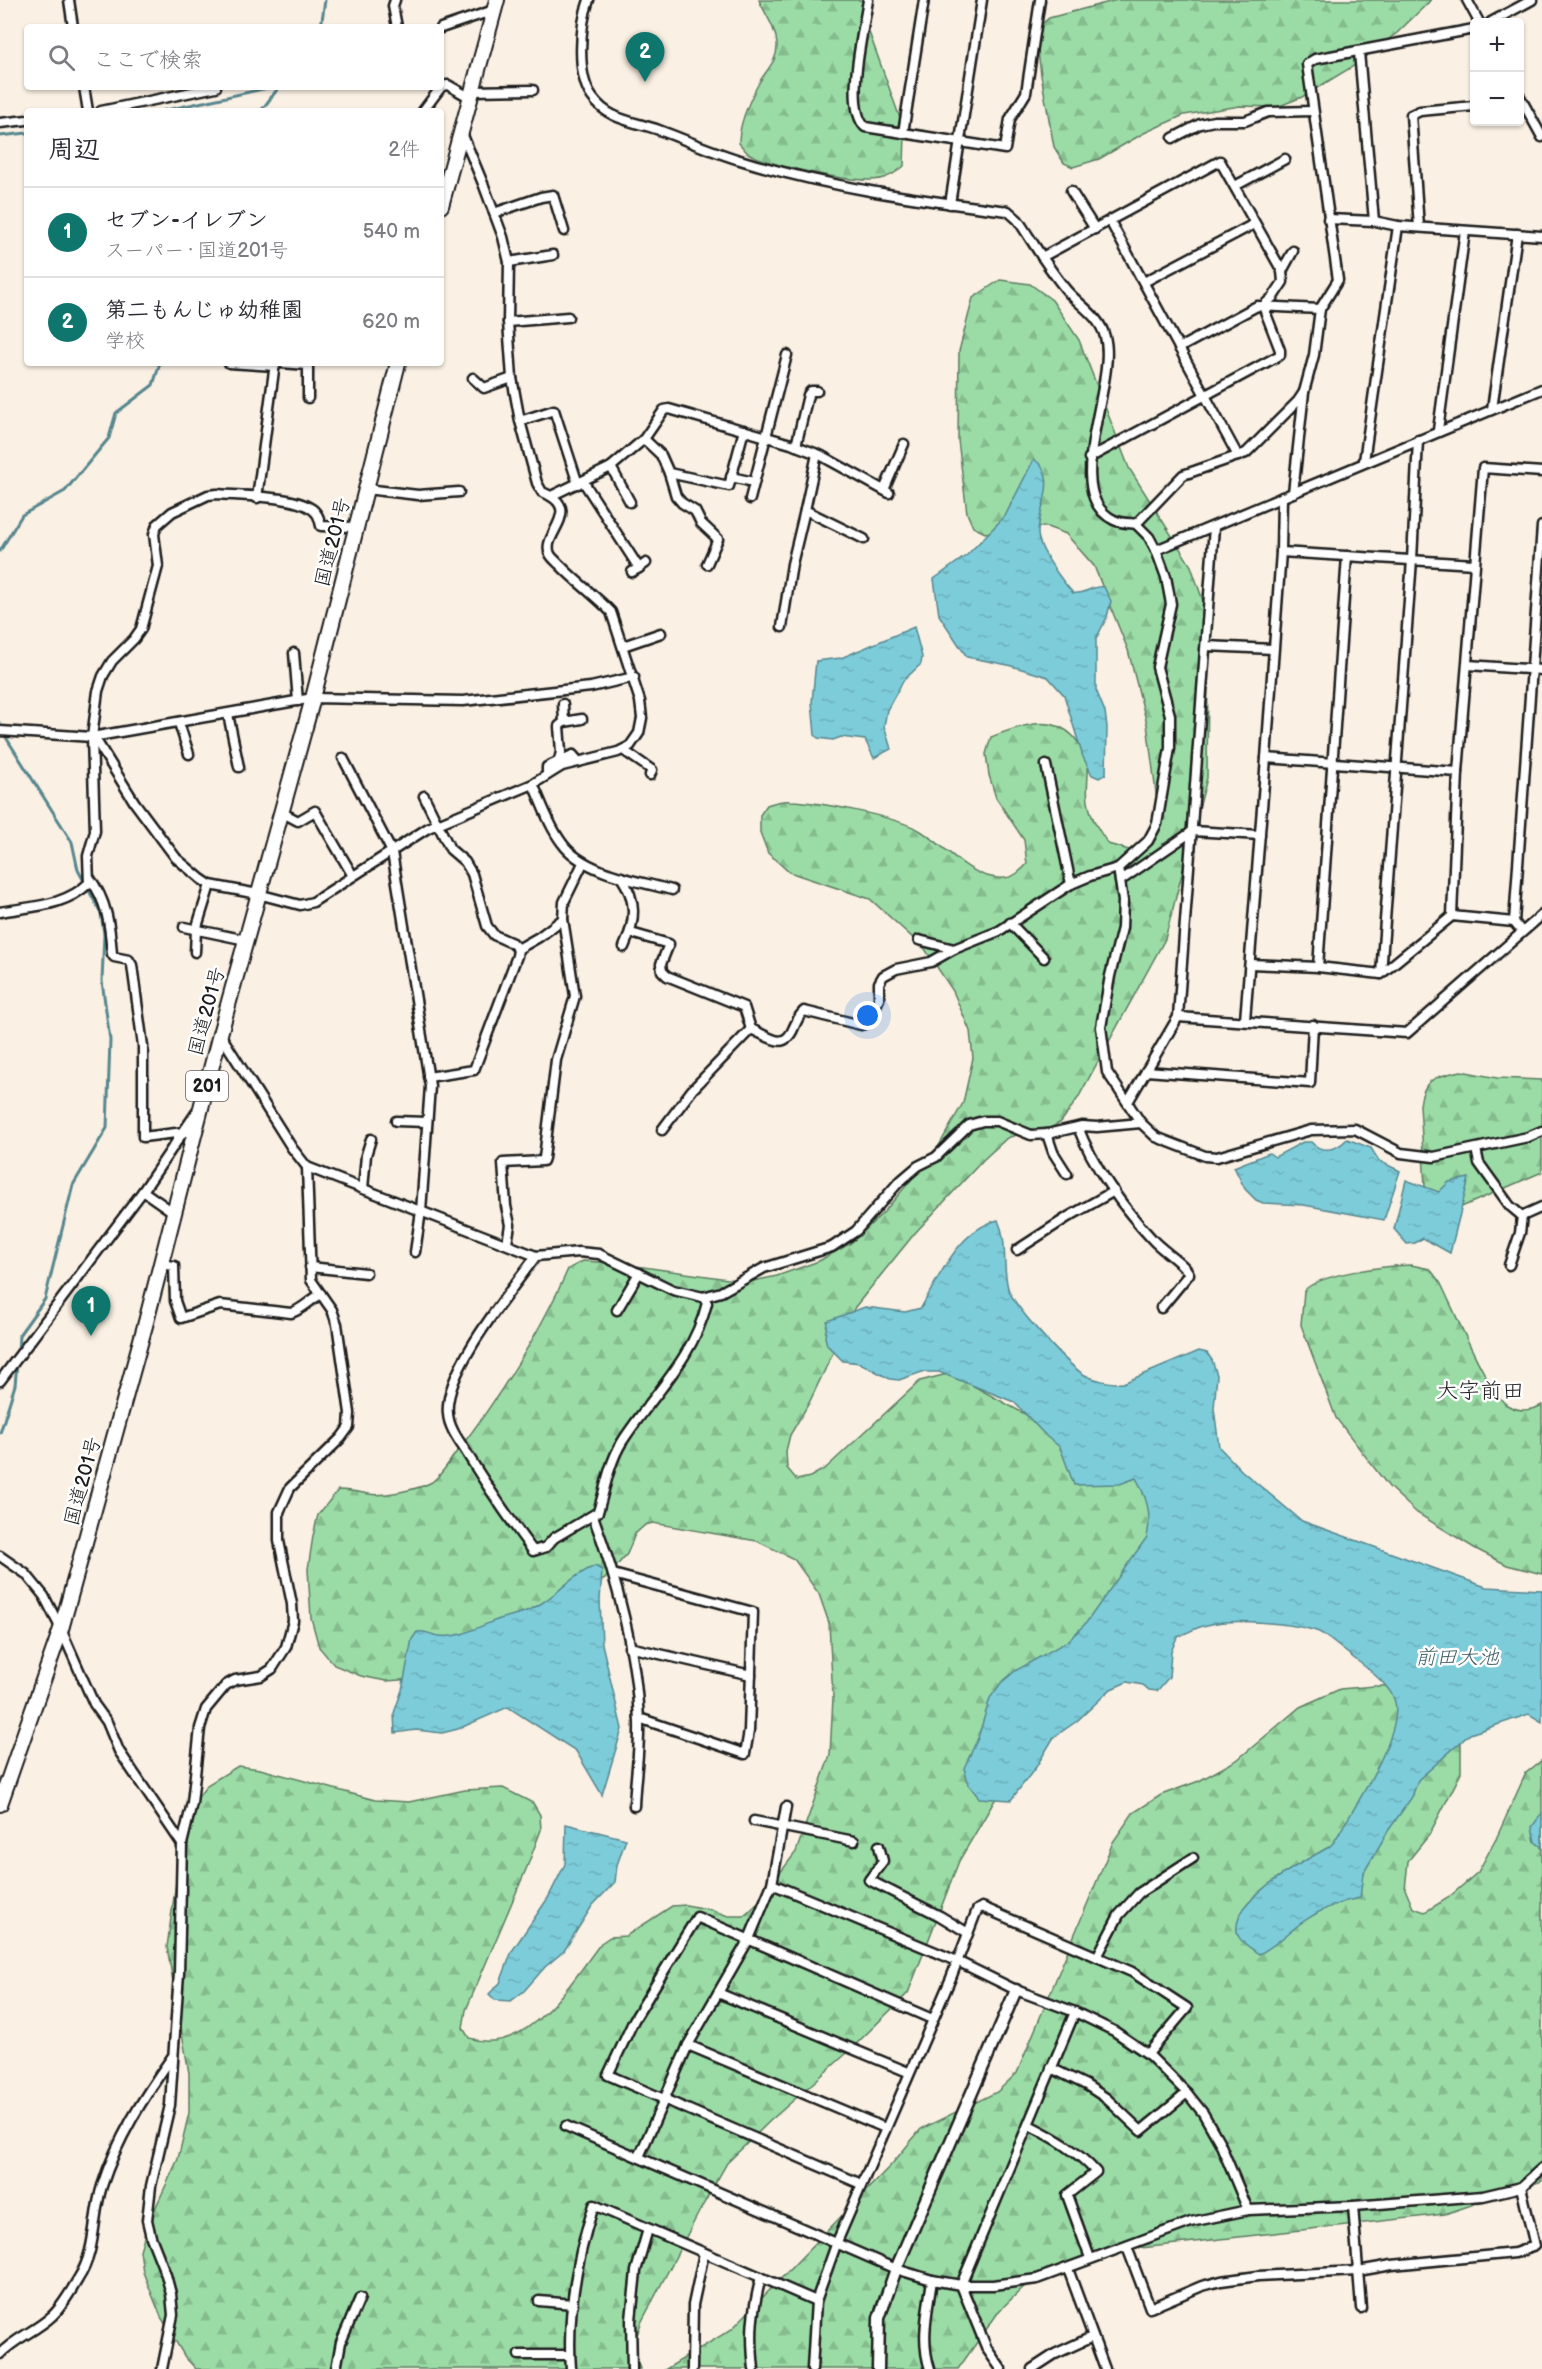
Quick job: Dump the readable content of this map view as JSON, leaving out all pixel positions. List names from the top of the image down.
{
  "streets": {
    "highway": ["国道201号", "201"]
  },
  "districts": ["大字前田"],
  "water": ["前田大池"],
  "page": {
    "map_buttons": ["+", "−"],
    "search": "ここで検索",
    "pins": ["2", "1"],
    "heading": ["周辺", "2件"],
    "list": [
      {
        "mark": "1",
        "name": "セブン-イレブン",
        "note": "スーパー · 国道201号",
        "value": "540 m"
      },
      {
        "mark": "2",
        "name": "第二もんじゅ幼稚園",
        "note": "学校",
        "value": "620 m"
      }
    ]
  }
}
